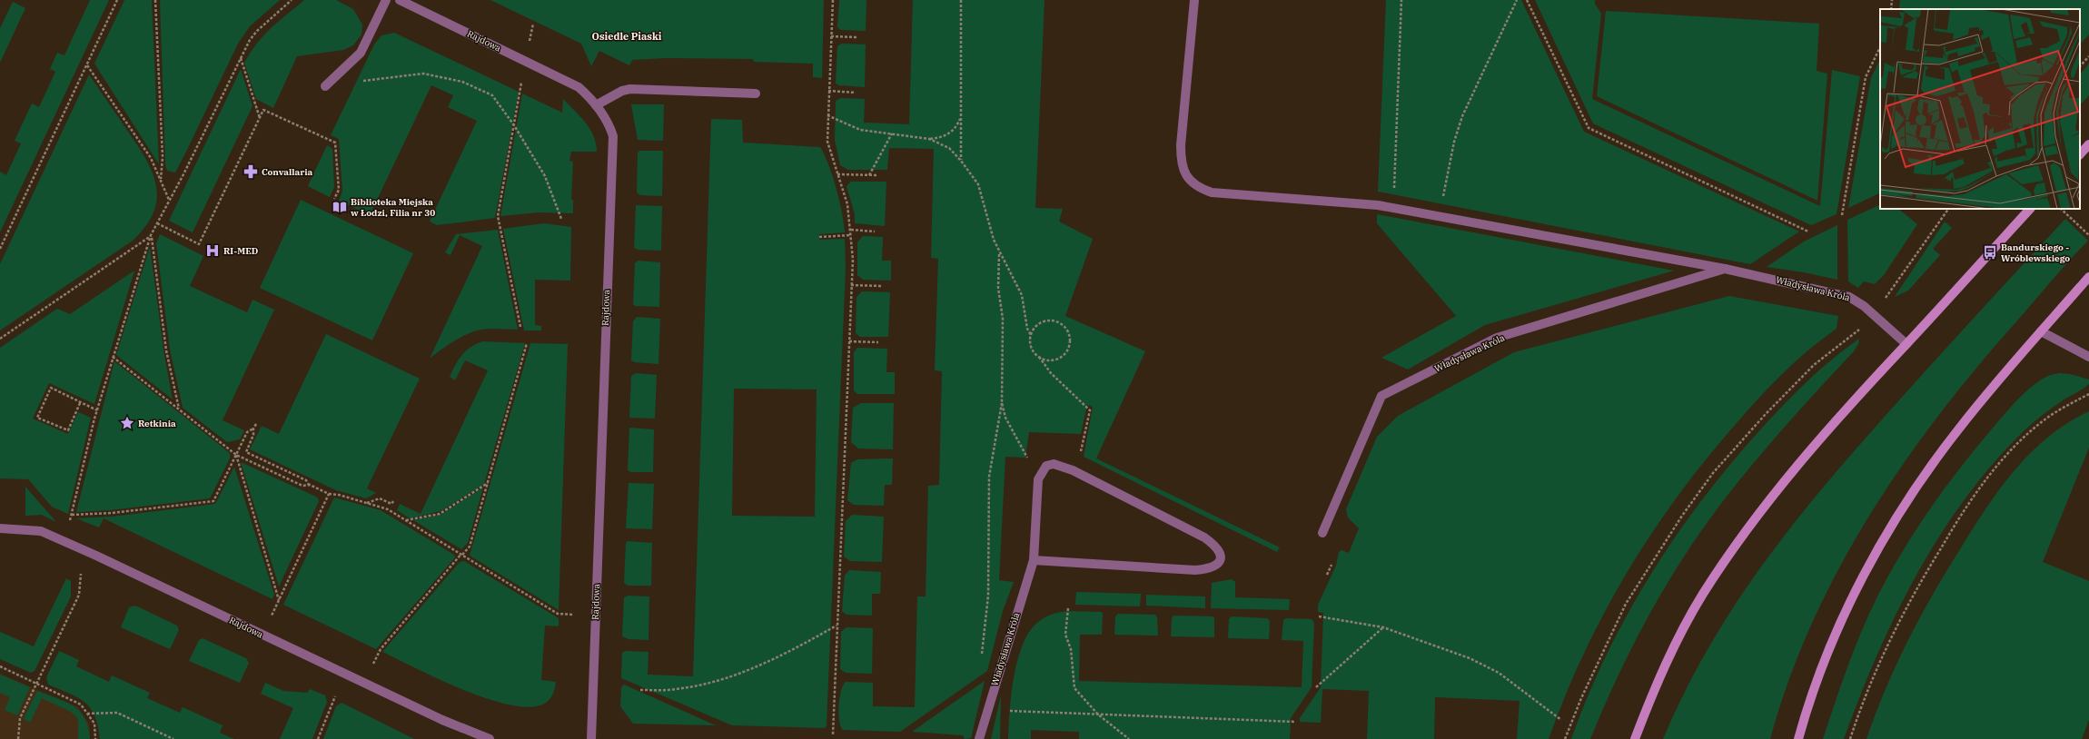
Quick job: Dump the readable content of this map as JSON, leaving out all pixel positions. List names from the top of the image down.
{
  "streets": {
    "street": ["Rajdowa", "Władysława Króla"]
  },
  "districts": ["Osiedle Piaski"],
  "places": {
    "pharmacy": ["Convallaria"],
    "library": ["Biblioteka Miejska w Łodzi, Filia nr 30"],
    "hospital": ["RI-MED"],
    "bus stop": ["Bandurskiego - Wróblewskiego"],
    "place": ["Retkinia"]
  }
}
